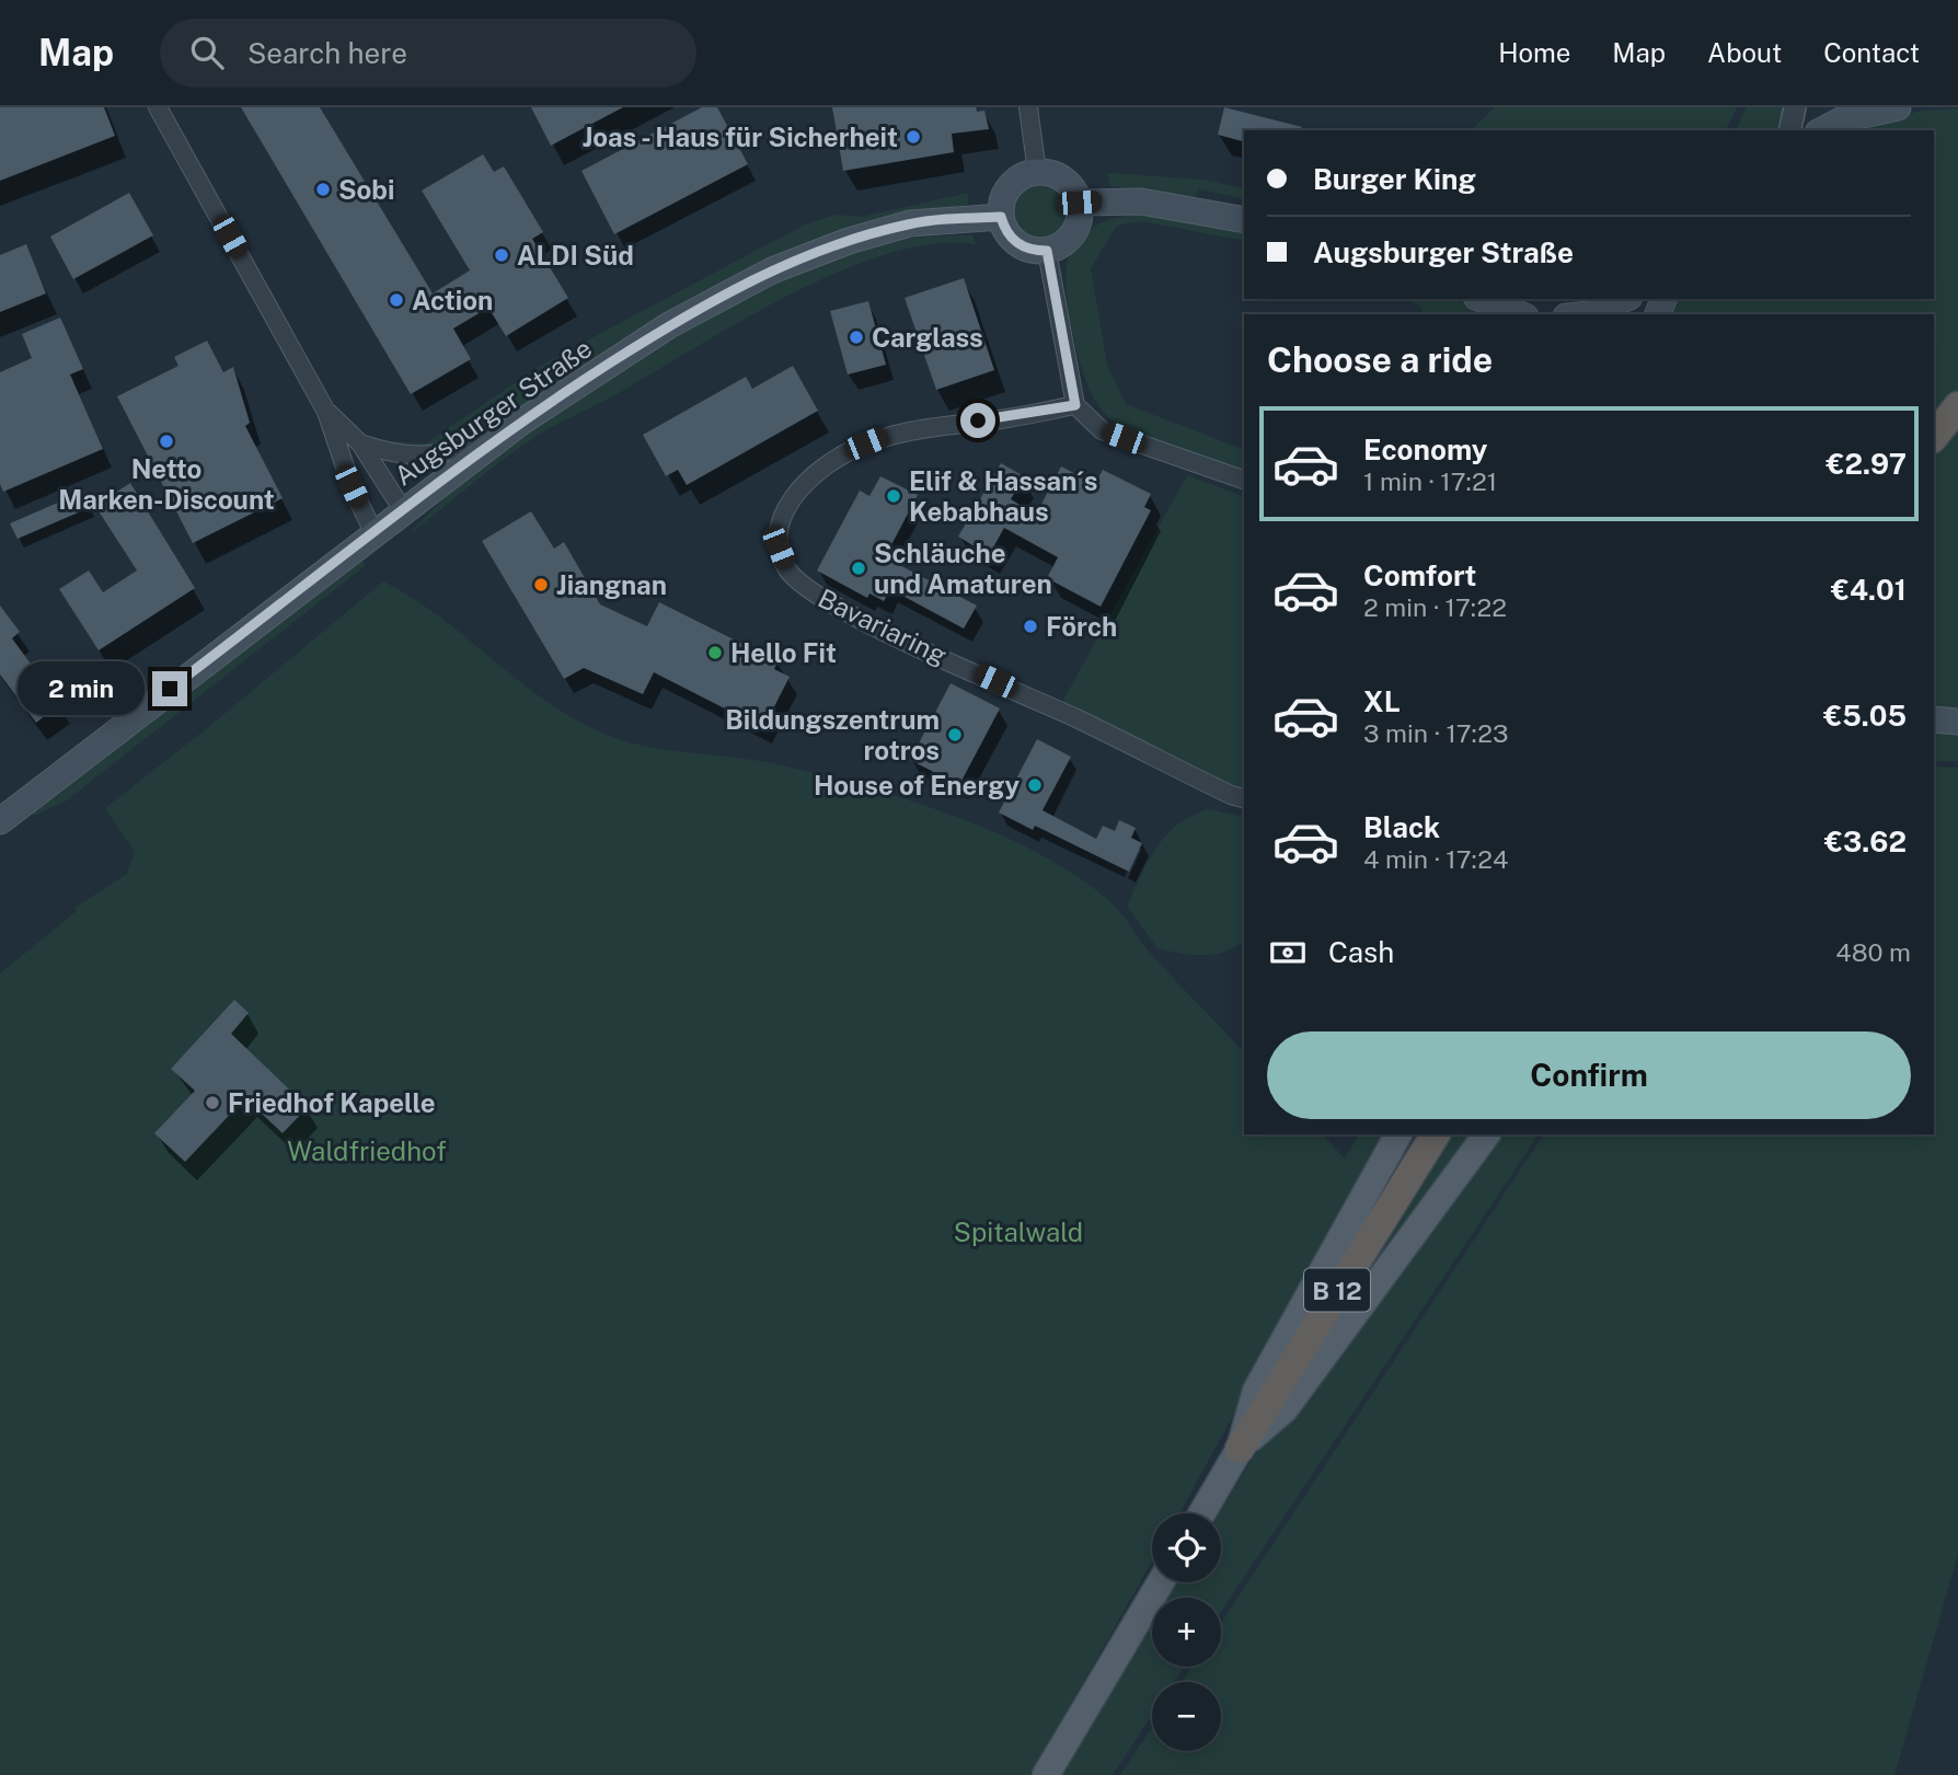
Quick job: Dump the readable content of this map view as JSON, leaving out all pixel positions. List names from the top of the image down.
{
  "streets": {
    "highway": ["B 12"],
    "main road": ["Augsburger Straße"],
    "street": ["Bavariaring"]
  },
  "parks": ["Waldfriedhof", "Spitalwald"],
  "places": [
    "Joas - Haus für Sicherheit",
    "Sobi",
    "ALDI Süd",
    "Action",
    "Carglass",
    "Netto Marken-Discount",
    "Elif & Hassan´s Kebabhaus",
    "Schläuche und Amaturen",
    "Jiangnan",
    "Förch",
    "Hello Fit",
    "Bildungszentrum rotros",
    "House of Energy",
    "Friedhof Kapelle"
  ],
  "page": {
    "header": "Map",
    "search": "Search here",
    "nav": [
      "Home",
      "Map",
      "About",
      "Contact"
    ],
    "banner": ["Burger King", "Augsburger Straße"],
    "heading": "Choose a ride",
    "list": [
      {
        "name": "Economy",
        "note": "1 min · 17:21",
        "value": "€2.97"
      },
      {
        "name": "Comfort",
        "note": "2 min · 17:22",
        "value": "€4.01"
      },
      {
        "name": "XL",
        "note": "3 min · 17:23",
        "value": "€5.05"
      },
      {
        "name": "Black",
        "note": "4 min · 17:24",
        "value": "€3.62"
      }
    ],
    "bubble": "2 min",
    "pay": ["Cash", "480 m"],
    "buttons": "Confirm",
    "map_buttons": ["+", "−"]
  }
}
